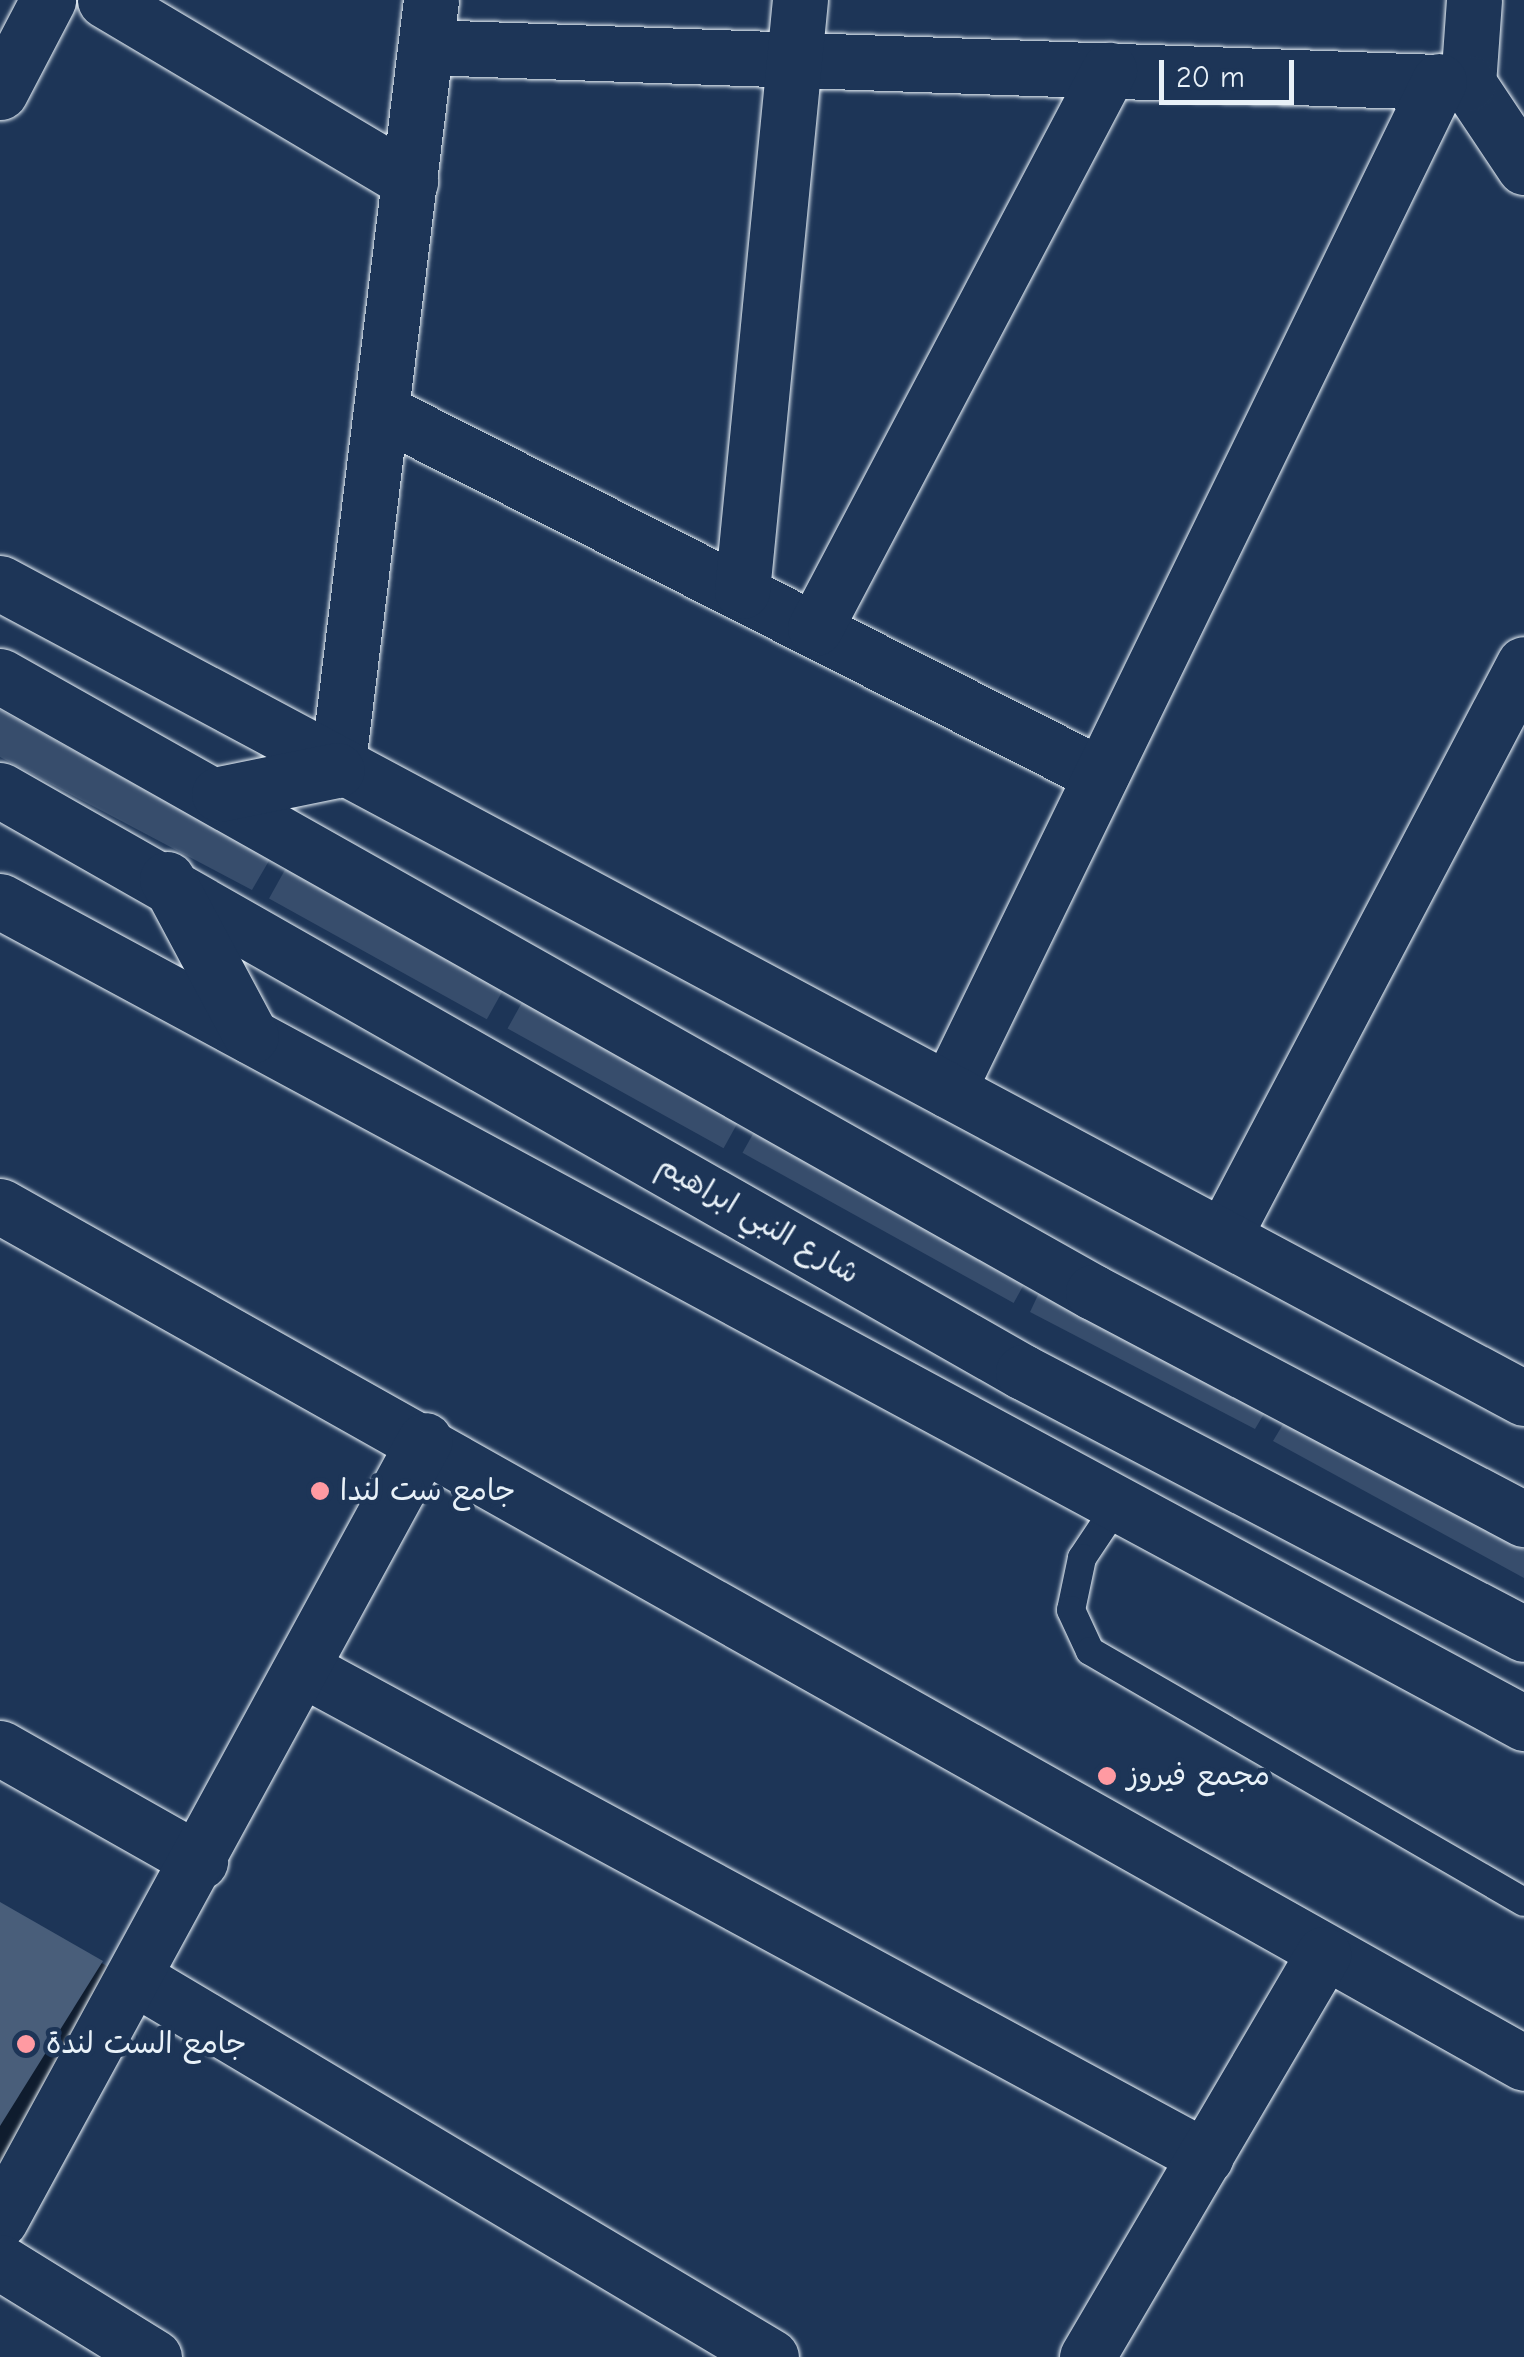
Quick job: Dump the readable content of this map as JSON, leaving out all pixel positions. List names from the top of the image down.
{
  "streets": {
    "street": ["شارع النبي ابراهيم"]
  },
  "places": ["جامع ست لندا", "مجمع فيروز", "جامع الست لندة"],
  "scale_bar": "20 m"
}
